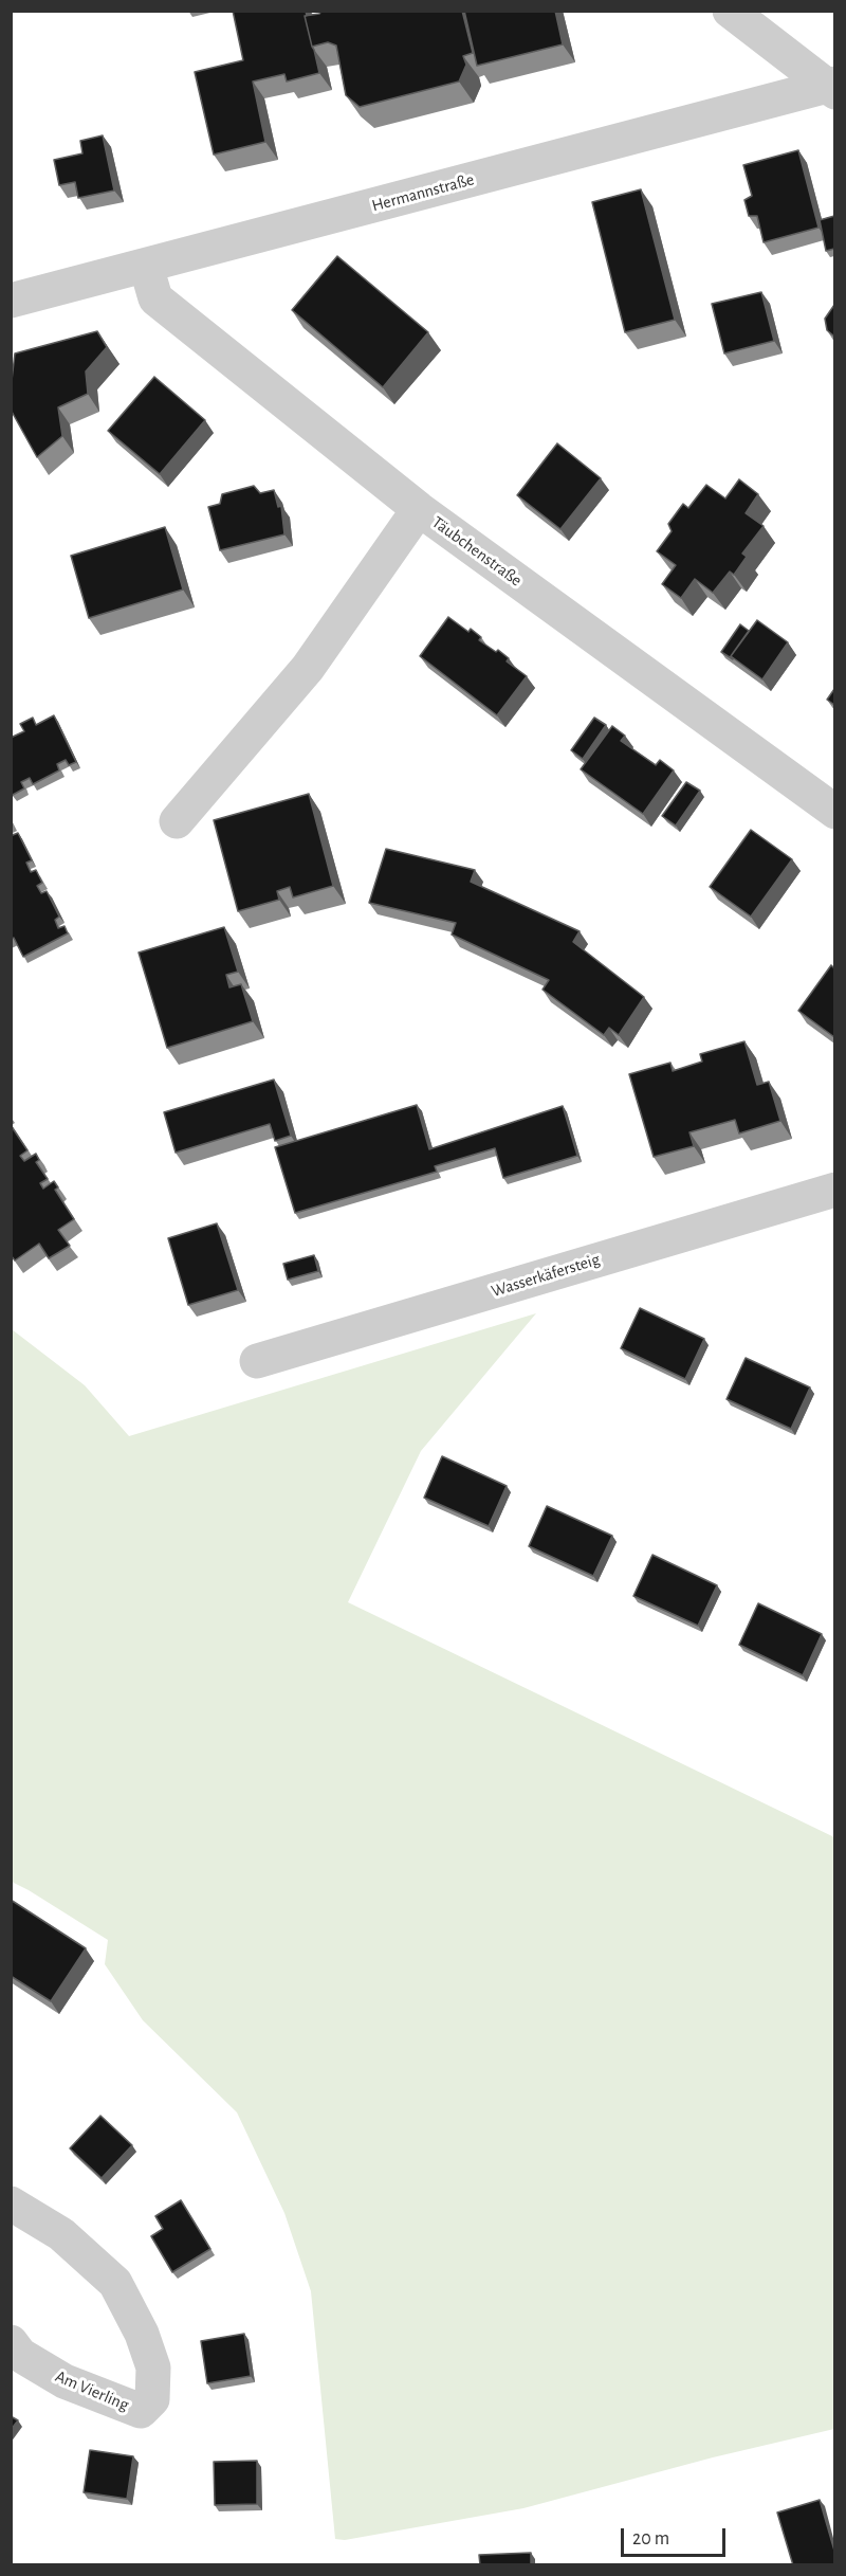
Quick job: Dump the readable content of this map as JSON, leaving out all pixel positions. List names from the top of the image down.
{
  "streets": {
    "street": [
      "Hermannstraße",
      "Täubchenstraße",
      "Wasserkäfersteig",
      "Am Vierling"
    ]
  },
  "crossings": [
    ["Hermannstraße", "Täubchenstraße"]
  ],
  "scale_bar": "20 m"
}
